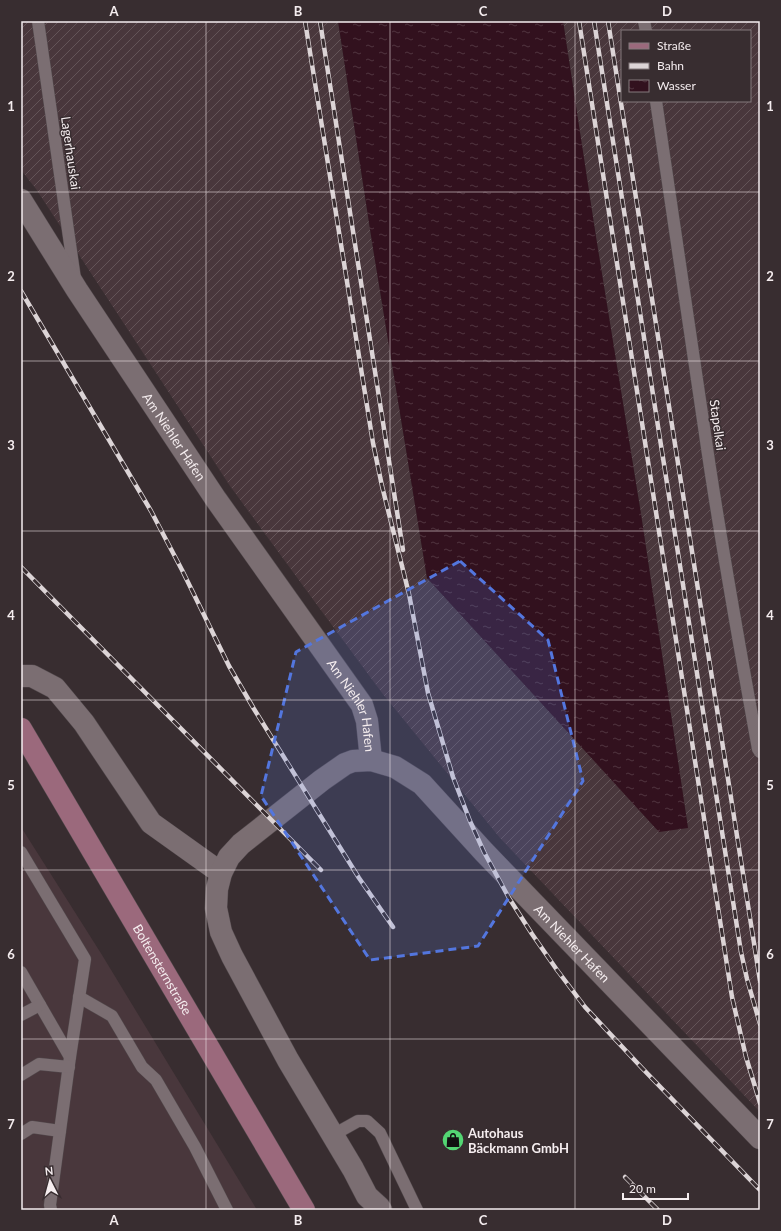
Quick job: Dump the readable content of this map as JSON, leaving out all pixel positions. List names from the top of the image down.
{
  "streets": {
    "main road": ["Boltensternstraße"],
    "street": ["Am Niehler Hafen"],
    "lane": ["Lagerhauskai", "Stapelkai"]
  },
  "crossings": [
    ["Lagerhauskai", "Am Niehler Hafen"]
  ],
  "places": {
    "shop": ["Autohaus Bäckmann GmbH"]
  },
  "legend": ["Straße", "Bahn", "Wasser"],
  "scale_bar": "20 m",
  "north": "top",
  "grid": {
    "columns": [
      "A",
      "B",
      "C",
      "D"
    ],
    "rows": [
      "1",
      "2",
      "3",
      "4",
      "5",
      "6",
      "7"
    ]
  }
}
